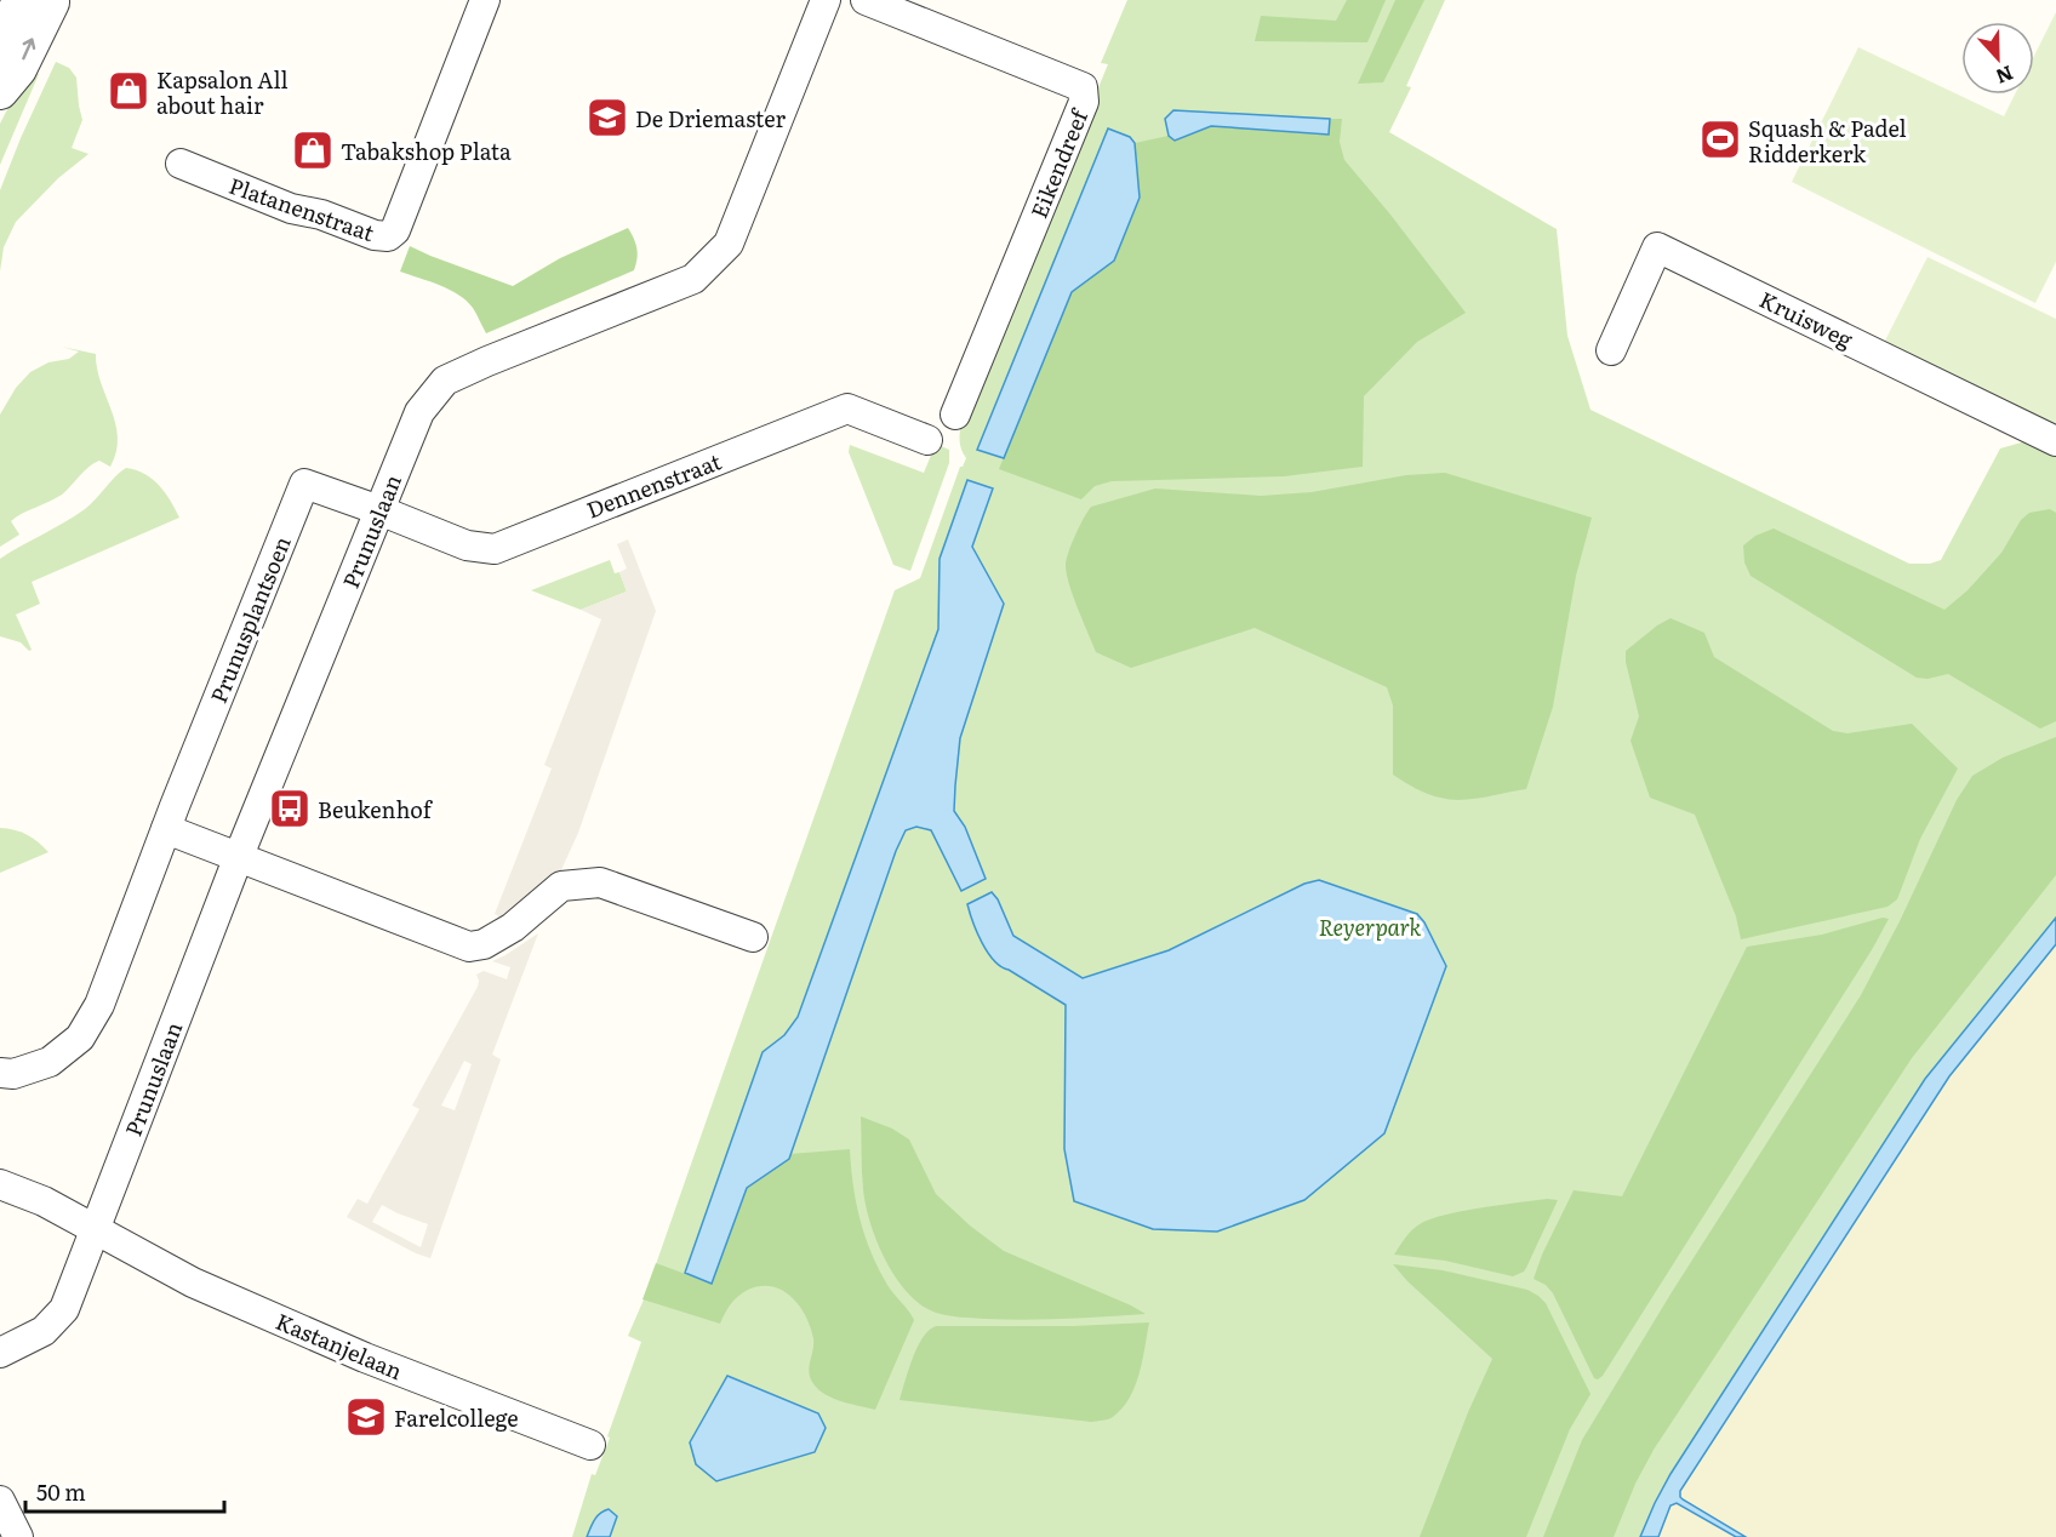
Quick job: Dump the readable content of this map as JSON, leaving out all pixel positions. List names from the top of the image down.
{
  "streets": {
    "street": [
      "Eikendreef",
      "Platanenstraat",
      "Kruisweg",
      "Dennenstraat",
      "Prunuslaan",
      "Prunusplantsoen",
      "Kastanjelaan"
    ]
  },
  "crossings": [
    ["Dennenstraat", "Prunuslaan"],
    ["Dennenstraat", "Prunusplantsoen"],
    ["Prunuslaan", "Prunusplantsoen"],
    ["Prunuslaan", "Kastanjelaan"]
  ],
  "parks": ["Reyerpark"],
  "places": {
    "shop": ["Kapsalon All about hair", "Tabakshop Plata"],
    "school or university": ["De Driemaster", "Farelcollege"],
    "sports": ["Squash & Padel Ridderkerk"],
    "bus stop": ["Beukenhof"]
  },
  "scale_bar": "50 m",
  "north": "bottom"
}
